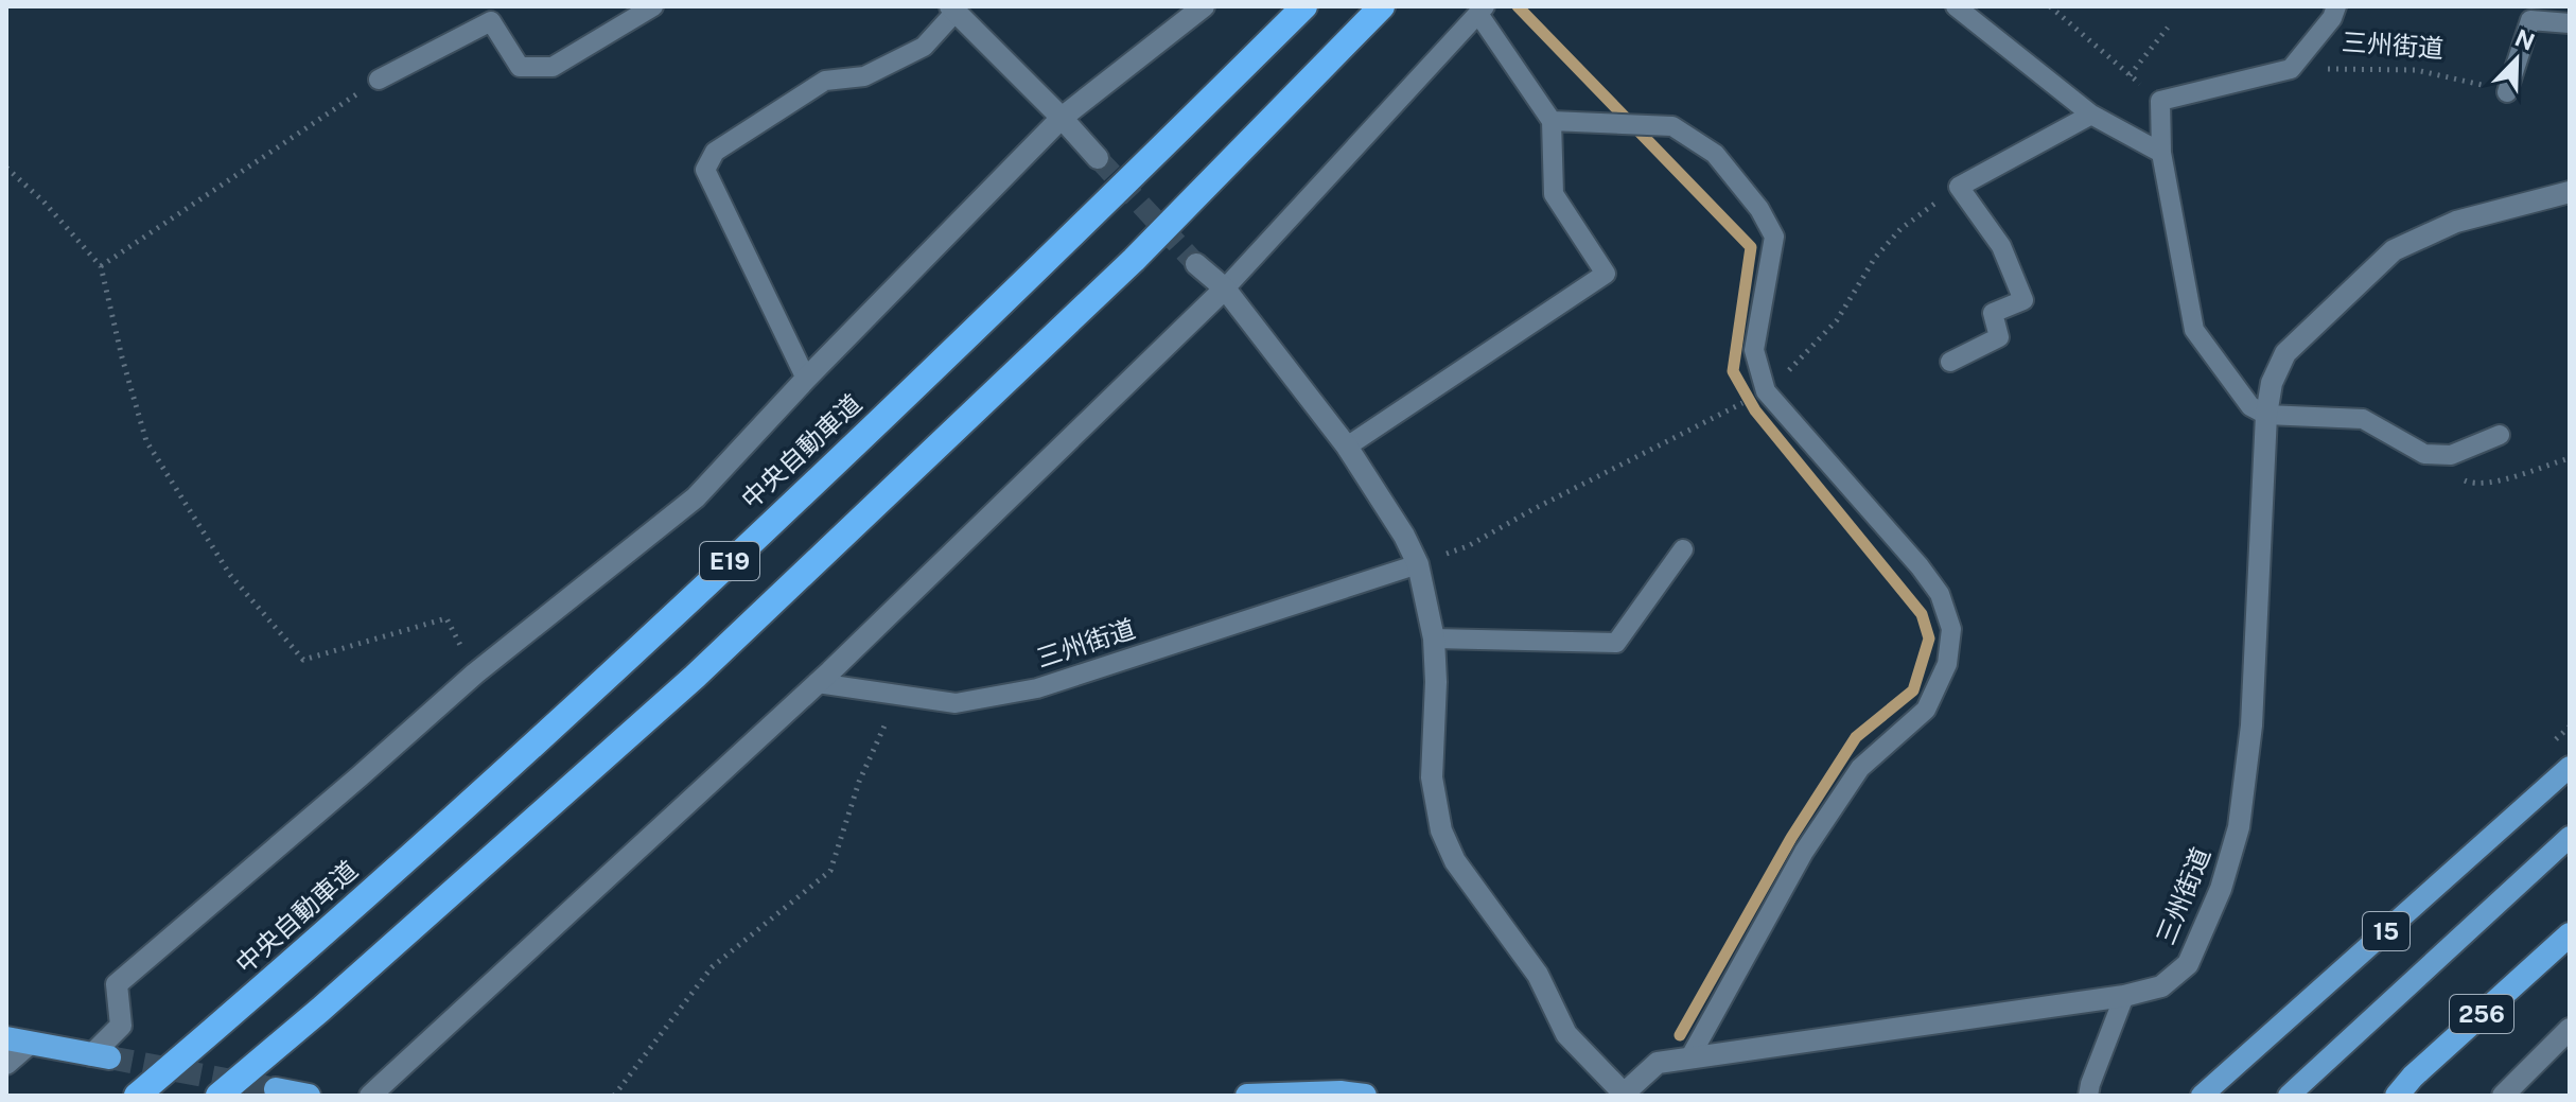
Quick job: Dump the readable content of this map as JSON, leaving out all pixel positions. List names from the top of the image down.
{
  "streets": {
    "highway": ["中央自動車道", "E19", "256"],
    "main road": ["15"],
    "street": ["三州街道"]
  },
  "north": "top right"
}
